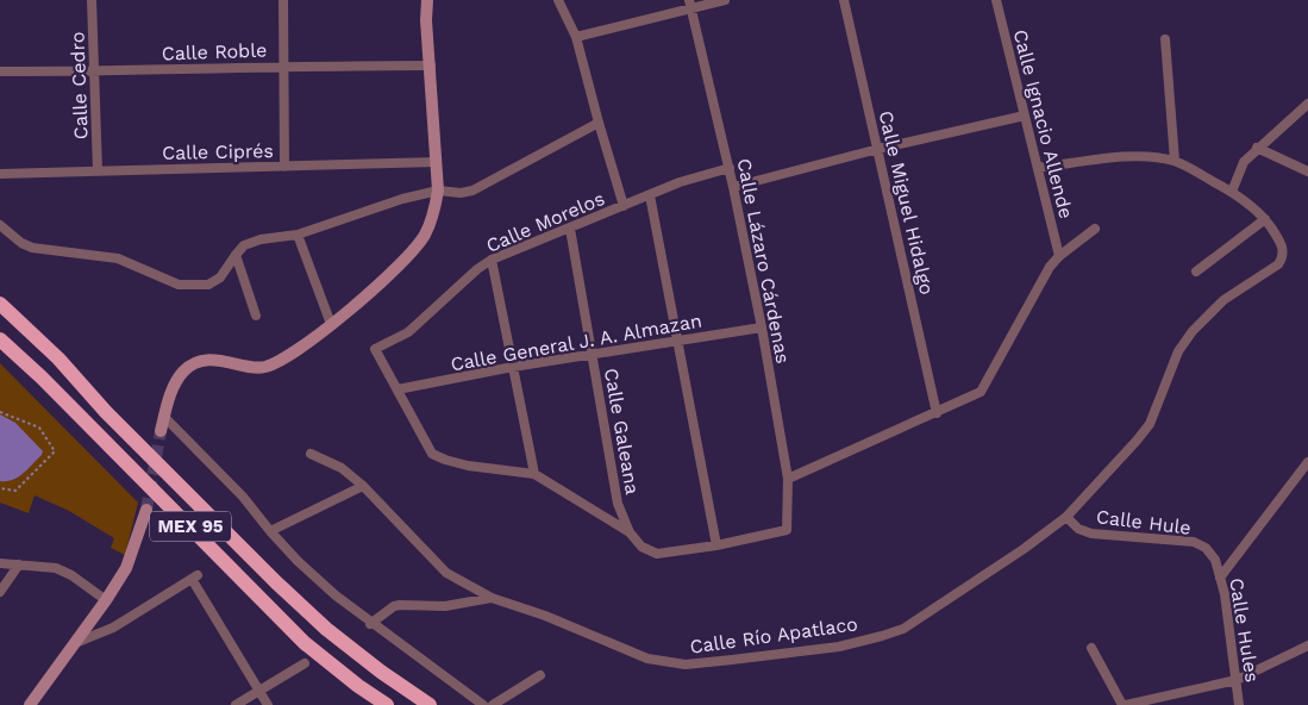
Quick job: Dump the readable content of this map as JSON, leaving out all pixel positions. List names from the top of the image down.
{
  "streets": {
    "highway": ["MEX 95"],
    "street": [
      "Calle Roble",
      "Calle Cedro",
      "Calle Ignacio Allende",
      "Calle Ciprés",
      "Calle Miguel Hidalgo",
      "Calle Morelos",
      "Calle Lázaro Cárdenas",
      "Calle General J. A. Almazan",
      "Calle Galeana",
      "Calle Hule",
      "Calle Hules",
      "Calle Río Apatlaco"
    ]
  },
  "crossings": [
    ["Calle Roble", "Calle Cedro"],
    ["Calle Cedro", "Calle Ciprés"],
    ["Calle Ignacio Allende", "Calle Miguel Hidalgo"],
    ["Calle Ignacio Allende", "Calle Lázaro Cárdenas"],
    ["Calle Morelos", "Calle Lázaro Cárdenas"],
    ["Calle Morelos", "Calle General J. A. Almazan"],
    ["Calle Morelos", "Calle Galeana"],
    ["Calle Lázaro Cárdenas", "Calle General J. A. Almazan"],
    ["Calle General J. A. Almazan", "Calle Galeana"],
    ["Calle Hule", "Calle Hules"],
    ["Calle Hule", "Calle Río Apatlaco"]
  ]
}
